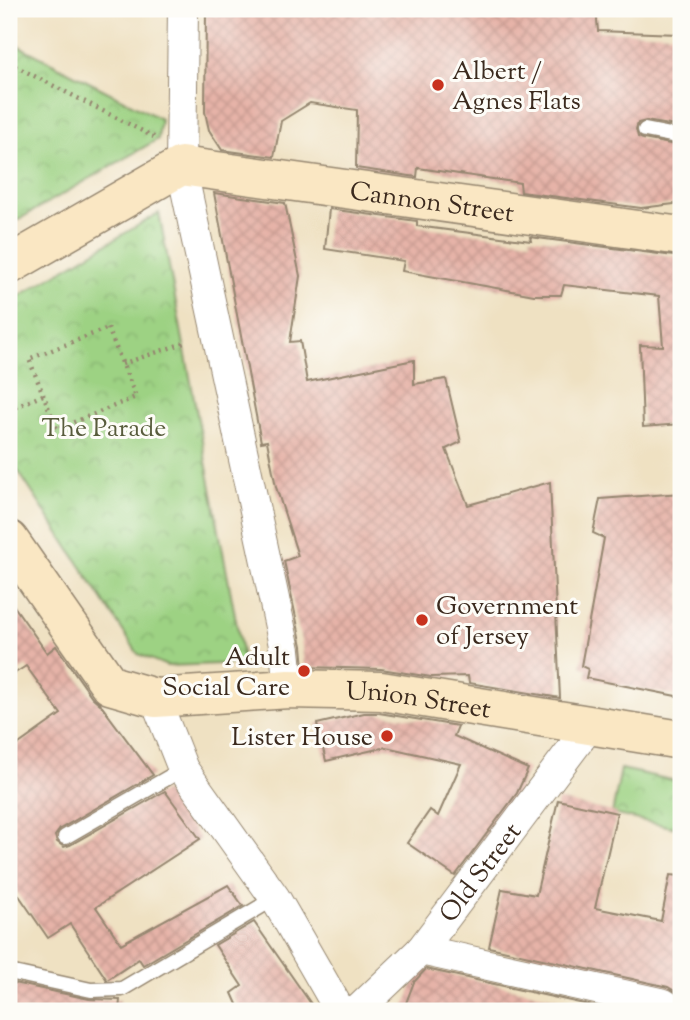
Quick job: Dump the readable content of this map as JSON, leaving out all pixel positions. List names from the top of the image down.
{
  "streets": {
    "main road": ["Cannon Street", "Union Street"],
    "street": ["Old Street"]
  },
  "crossings": [
    ["Union Street", "Old Street"]
  ],
  "parks": ["The Parade"],
  "places": [
    "Albert / Agnes Flats",
    "Government of Jersey",
    "Adult Social Care",
    "Lister House"
  ]
}
